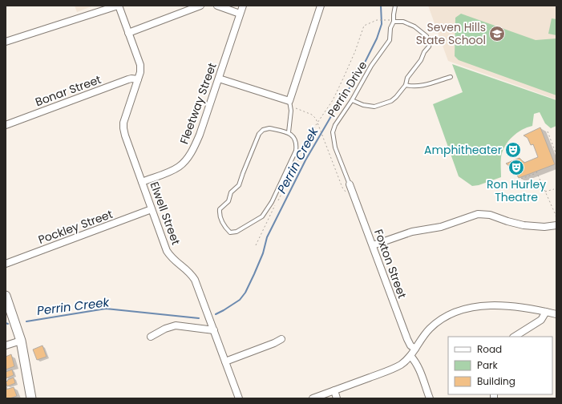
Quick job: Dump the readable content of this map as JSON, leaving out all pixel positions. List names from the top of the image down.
{
  "streets": {
    "street": [
      "Bonar Street",
      "Fleetway Street",
      "Elwell Street",
      "Pockley Street",
      "Foxton Street"
    ],
    "lane": ["Perrin Drive"]
  },
  "crossings": [
    ["Perrin Drive", "Foxton Street"],
    ["Bonar Street", "Elwell Street"],
    ["Fleetway Street", "Elwell Street"],
    ["Elwell Street", "Pockley Street"]
  ],
  "water": ["Perrin Creek"],
  "places": {
    "school or university": ["Seven Hills State School"],
    "theatre": ["Amphitheater", "Ron Hurley Theatre"]
  },
  "legend": ["Road", "Park", "Building"]
}
